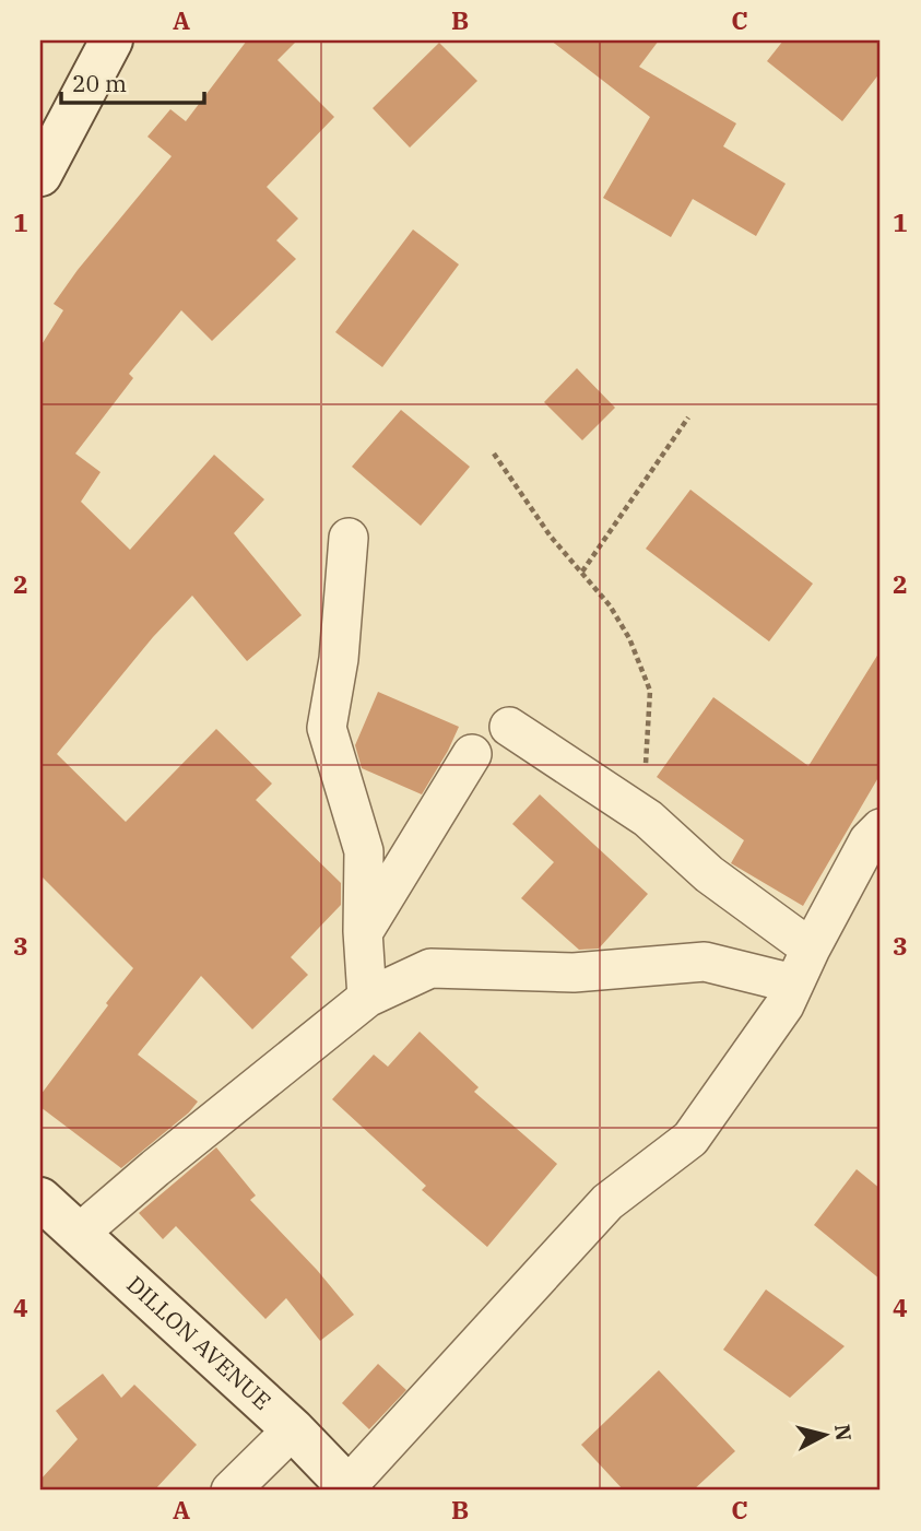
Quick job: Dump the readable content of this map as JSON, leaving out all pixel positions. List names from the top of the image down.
{
  "streets": {
    "street": ["DILLON AVENUE"]
  },
  "scale_bar": "20 m",
  "north": "right",
  "grid": {
    "columns": ["A", "B", "C"],
    "rows": [
      "1",
      "2",
      "3",
      "4"
    ]
  }
}
